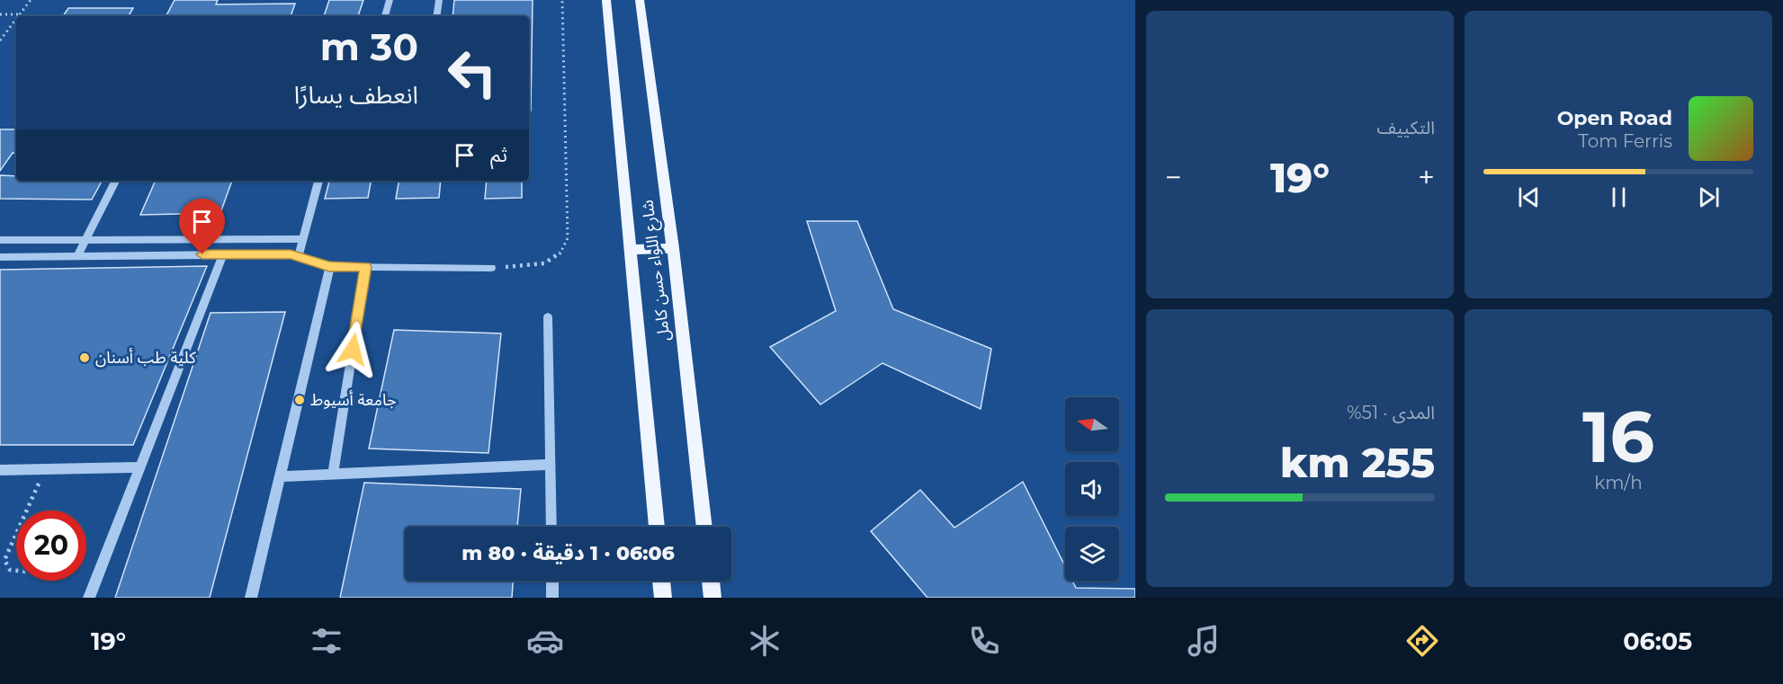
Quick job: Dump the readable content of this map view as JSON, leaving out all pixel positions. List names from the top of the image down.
{
  "streets": {
    "main road": ["شارع اللواء حسن كامل"]
  },
  "places": ["كلية طب أسنان", "جامعة أسيوط"],
  "north": "left",
  "page": {
    "tile": [
      "التكييف",
      ["16", "km/h"],
      ["المدى · 51%", "255 km"]
    ],
    "turn": ["30 m", "انعطف يسارًا"],
    "song": ["Open Road", "Tom Ferris"],
    "then": "ثم",
    "heat": ["−", "19°", "+"],
    "limit": "20",
    "trip": "06:06 · 1 دقيقة · 80 m",
    "tabs": ["06:05", "19°"]
  }
}
